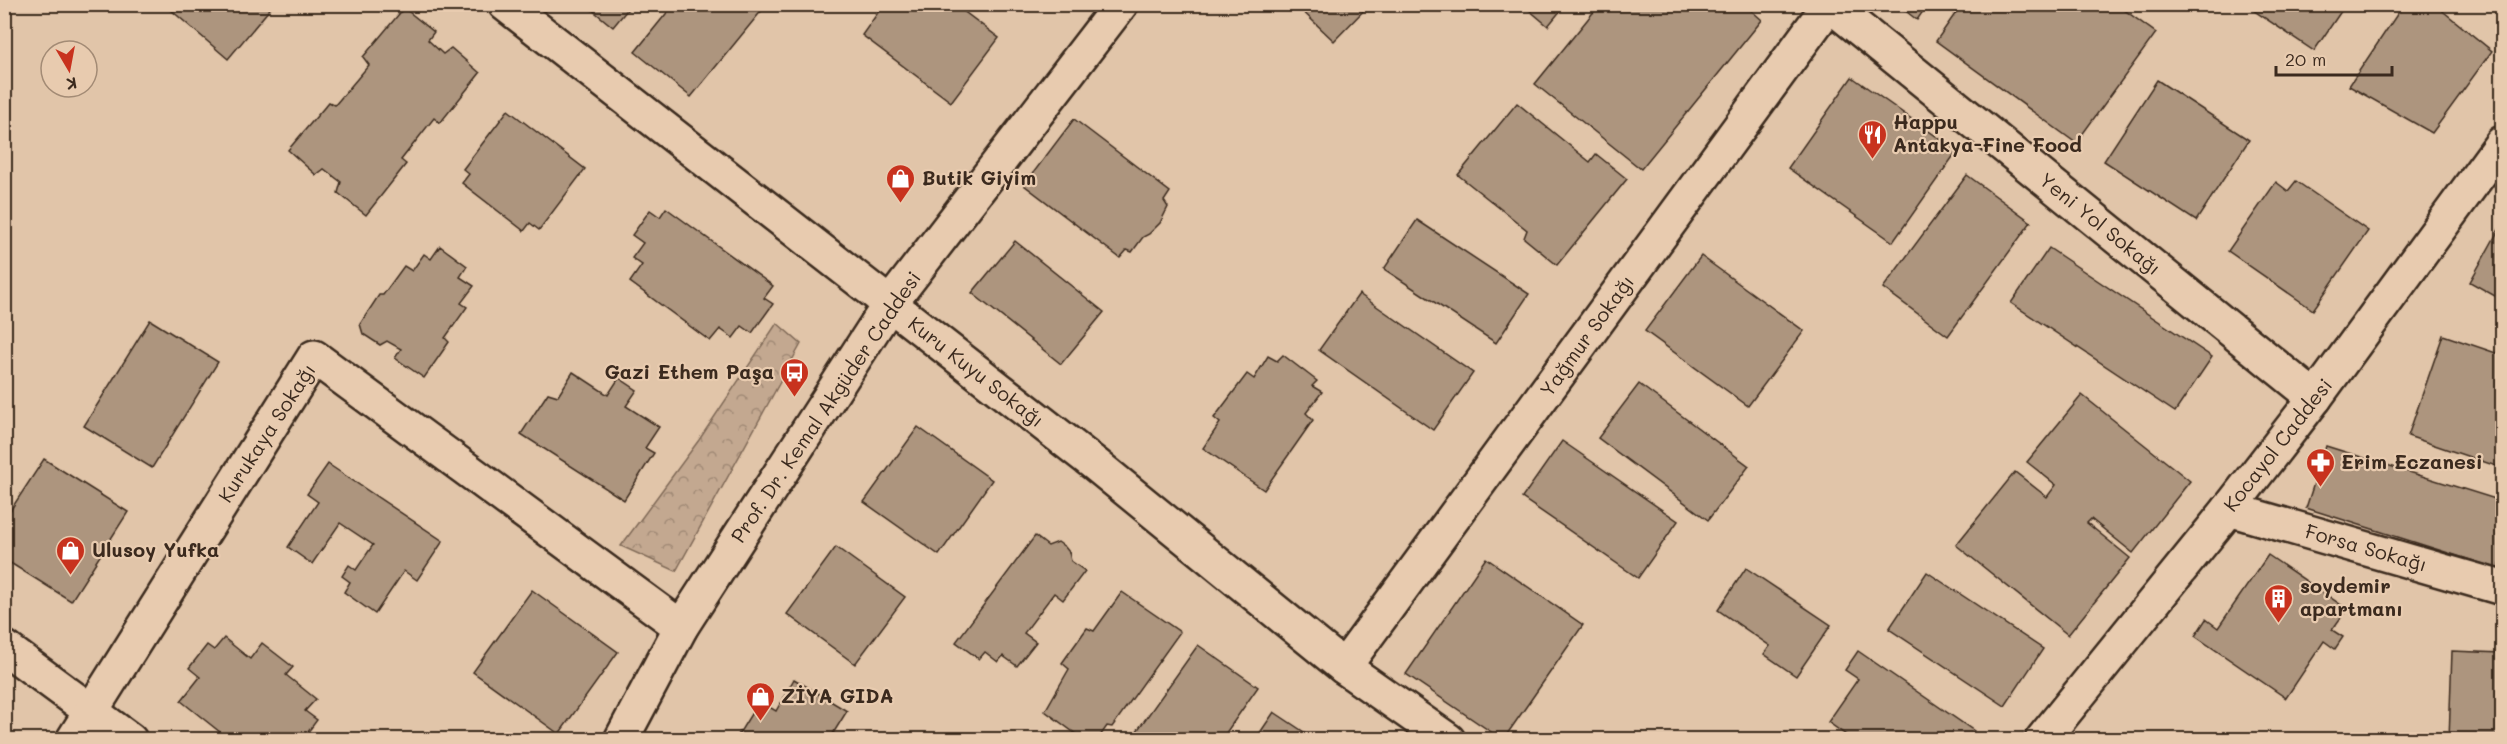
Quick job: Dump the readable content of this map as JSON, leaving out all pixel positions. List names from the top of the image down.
{
  "streets": {
    "street": [
      "Yeni Yol Sokağı",
      "Yağmur Sokağı",
      "Kuru Kuyu Sokağı",
      "Prof. Dr. Kemal Akgüder Caddesi",
      "Kurukaya Sokağı",
      "Kocayol Caddesi",
      "Forsa Sokağı"
    ]
  },
  "crossings": [
    ["Yeni Yol Sokağı", "Yağmur Sokağı"],
    ["Yeni Yol Sokağı", "Kocayol Caddesi"],
    ["Yağmur Sokağı", "Kuru Kuyu Sokağı"],
    ["Kuru Kuyu Sokağı", "Prof. Dr. Kemal Akgüder Caddesi"],
    ["Prof. Dr. Kemal Akgüder Caddesi", "Kurukaya Sokağı"],
    ["Kocayol Caddesi", "Forsa Sokağı"]
  ],
  "places": {
    "restaurant": ["Happu Antakya-Fine Food"],
    "shop": ["Butik Giyim", "Ulusoy Yufka", "ZİYA GIDA"],
    "bus stop": ["Gazi Ethem Paşa"],
    "pharmacy": ["Erim Eczanesi"],
    "building": ["soydemir apartmanı"]
  },
  "scale_bar": "20 m",
  "north": "bottom"
}
